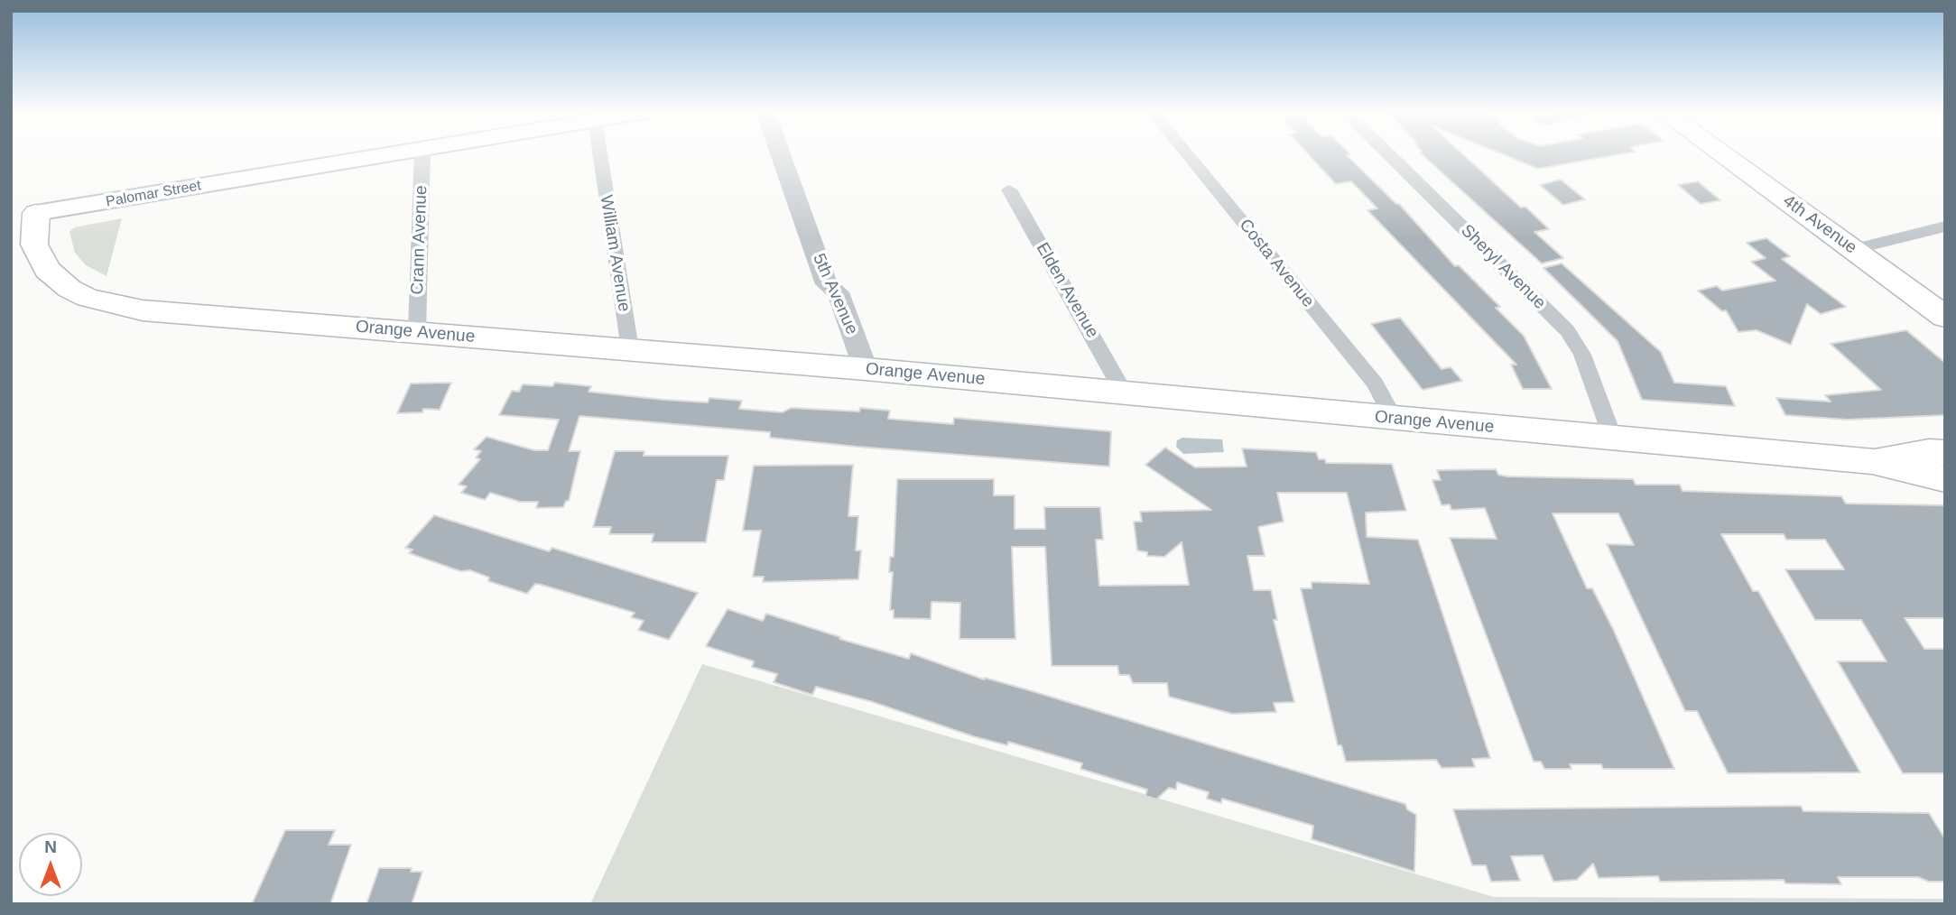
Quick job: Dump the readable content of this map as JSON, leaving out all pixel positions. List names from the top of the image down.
{
  "streets": {
    "main road": ["Palomar Street", "4th Avenue", "Orange Avenue"],
    "street": [
      "Crann Avenue",
      "William Avenue",
      "Costa Avenue",
      "Sheryl Avenue",
      "Elden Avenue",
      "5th Avenue"
    ]
  },
  "crossings": [
    ["Palomar Street", "Orange Avenue"],
    ["Crann Avenue", "Orange Avenue"],
    ["William Avenue", "Orange Avenue"],
    ["Costa Avenue", "Orange Avenue"],
    ["Sheryl Avenue", "Orange Avenue"],
    ["Elden Avenue", "Orange Avenue"],
    ["5th Avenue", "Orange Avenue"]
  ],
  "north": "top"
}
